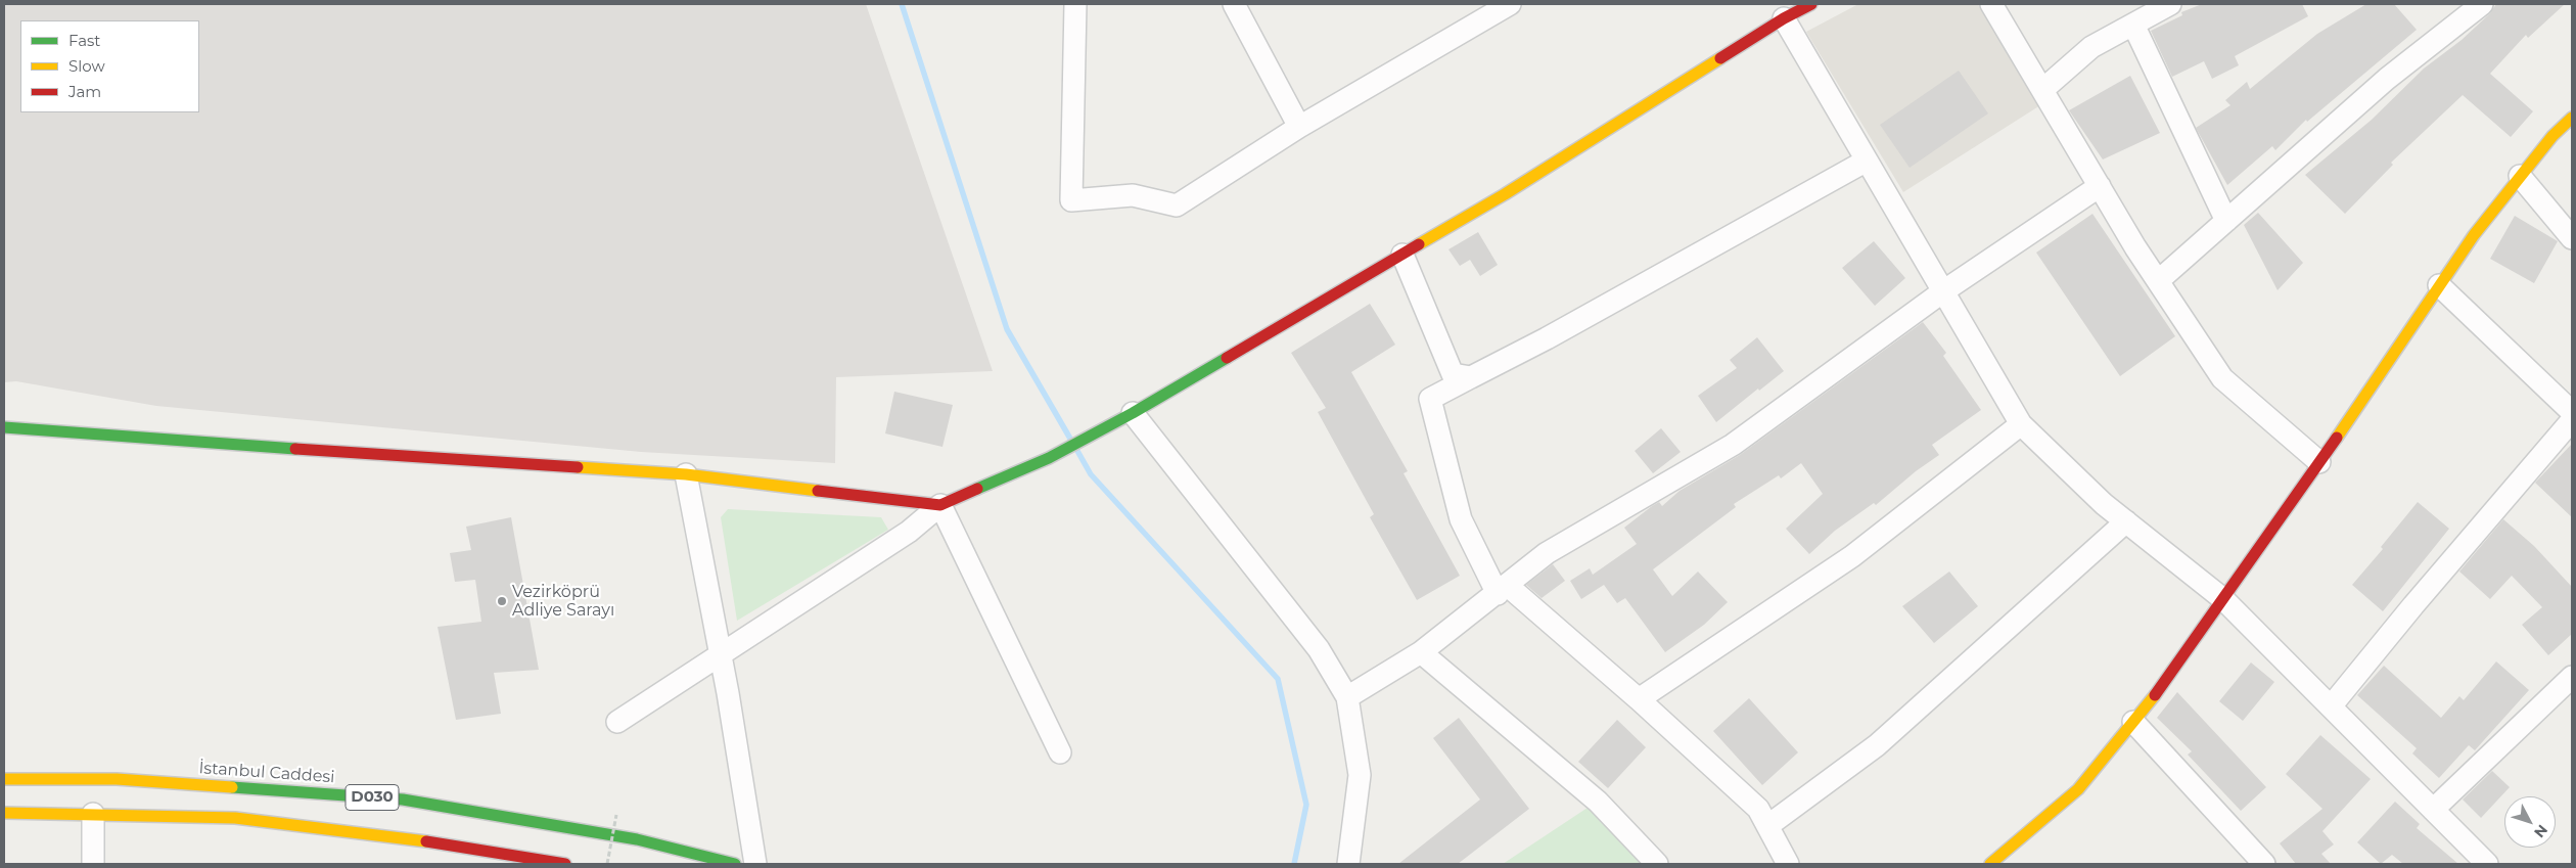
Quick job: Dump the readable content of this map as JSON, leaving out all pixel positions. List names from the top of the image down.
{
  "streets": {
    "street": ["İstanbul Caddesi", "D030"]
  },
  "places": ["Vezirköprü Adliye Sarayı"],
  "legend": ["Fast", "Slow", "Jam"],
  "north": "bottom right"
}
